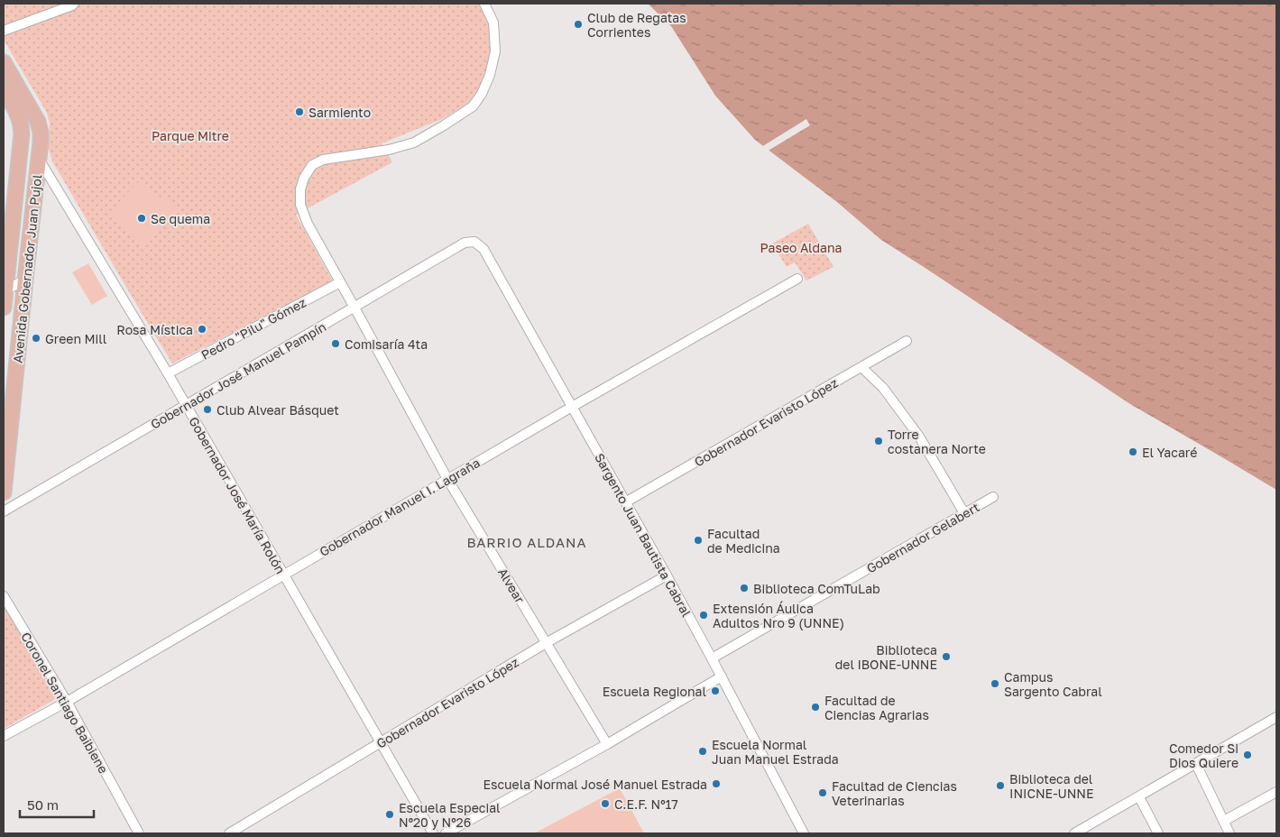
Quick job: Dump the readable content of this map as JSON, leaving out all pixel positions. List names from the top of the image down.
{
  "streets": {
    "main road": ["Avenida Gobernador Juan Pujol"],
    "street": [
      "Pedro \"Pilu\" Gómez",
      "Gobernador José Manuel Pampín",
      "Gobernador Evaristo López",
      "Gobernador José María Rolón",
      "Gobernador Manuel I. Lagraña",
      "Sargento Juan Bautista Cabral",
      "Gobernador Gelabert",
      "Alvear",
      "Coronel Santiago Baibiene"
    ]
  },
  "crossings": [
    ["Avenida Gobernador Juan Pujol", "Gobernador José María Rolón"],
    ["Pedro \"Pilu\" Gómez", "Gobernador José María Rolón"],
    ["Pedro \"Pilu\" Gómez", "Alvear"],
    ["Gobernador José Manuel Pampín", "Gobernador José María Rolón"],
    ["Gobernador José Manuel Pampín", "Sargento Juan Bautista Cabral"],
    ["Gobernador José Manuel Pampín", "Alvear"],
    ["Gobernador Evaristo López", "Gobernador José María Rolón"],
    ["Gobernador Evaristo López", "Sargento Juan Bautista Cabral"],
    ["Gobernador Evaristo López", "Alvear"],
    ["Gobernador José María Rolón", "Gobernador Manuel I. Lagraña"],
    ["Gobernador Manuel I. Lagraña", "Sargento Juan Bautista Cabral"],
    ["Gobernador Manuel I. Lagraña", "Alvear"],
    ["Gobernador Manuel I. Lagraña", "Coronel Santiago Baibiene"],
    ["Sargento Juan Bautista Cabral", "Gobernador Gelabert"]
  ],
  "districts": ["BARRIO ALDANA"],
  "parks": ["Parque Mitre", "Paseo Aldana"],
  "places": [
    "Club de Regatas Corrientes",
    "Sarmiento",
    "Se quema",
    "Rosa Mística",
    "Green Mill",
    "Comisaría 4ta",
    "Club Alvear Básquet",
    "Torre costanera Norte",
    "El Yacaré",
    "Facultad de Medicina",
    "Biblioteca ComTuLab",
    "Extensión Áulica Adultos Nro 9 (UNNE)",
    "Biblioteca del IBONE-UNNE",
    "Campus Sargento Cabral",
    "Escuela Regional",
    "Facultad de Ciencias Agrarias",
    "Escuela Normal Juan Manuel Estrada",
    "Comedor Si Dios Quiere",
    "Escuela Normal José Manuel Estrada",
    "Biblioteca del INICNE-UNNE",
    "Facultad de Ciencias Veterinarias",
    "C.E.F. Nº17",
    "Escuela Especial Nº20 y Nº26"
  ],
  "scale_bar": "50 m"
}
